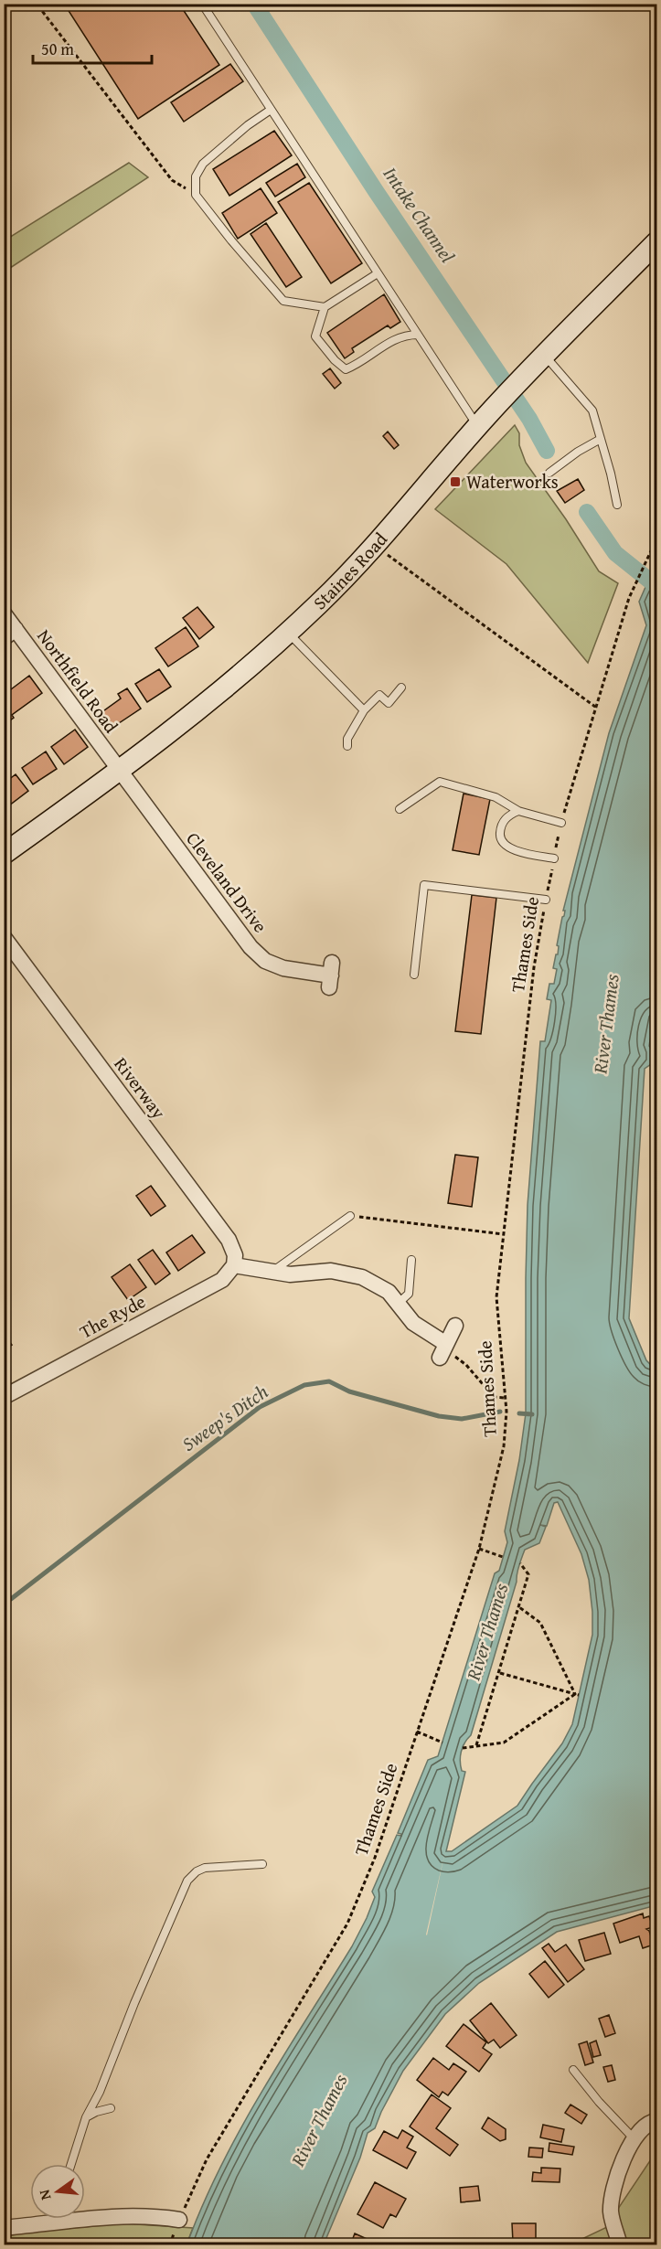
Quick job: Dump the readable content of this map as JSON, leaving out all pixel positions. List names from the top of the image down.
{
  "streets": {
    "main road": ["Staines Road"],
    "street": [
      "Northfield Road",
      "Cleveland Drive",
      "Riverway",
      "The Ryde"
    ],
    "path": ["Thames Side"]
  },
  "crossings": [
    ["Staines Road", "Northfield Road"],
    ["Staines Road", "Cleveland Drive"],
    ["Northfield Road", "Cleveland Drive"],
    ["Riverway", "The Ryde"]
  ],
  "water": ["Intake Channel", "River Thames", "Sweep's Ditch"],
  "places": {
    "transit": ["Waterworks"]
  },
  "scale_bar": "50 m",
  "north": "left"
}
